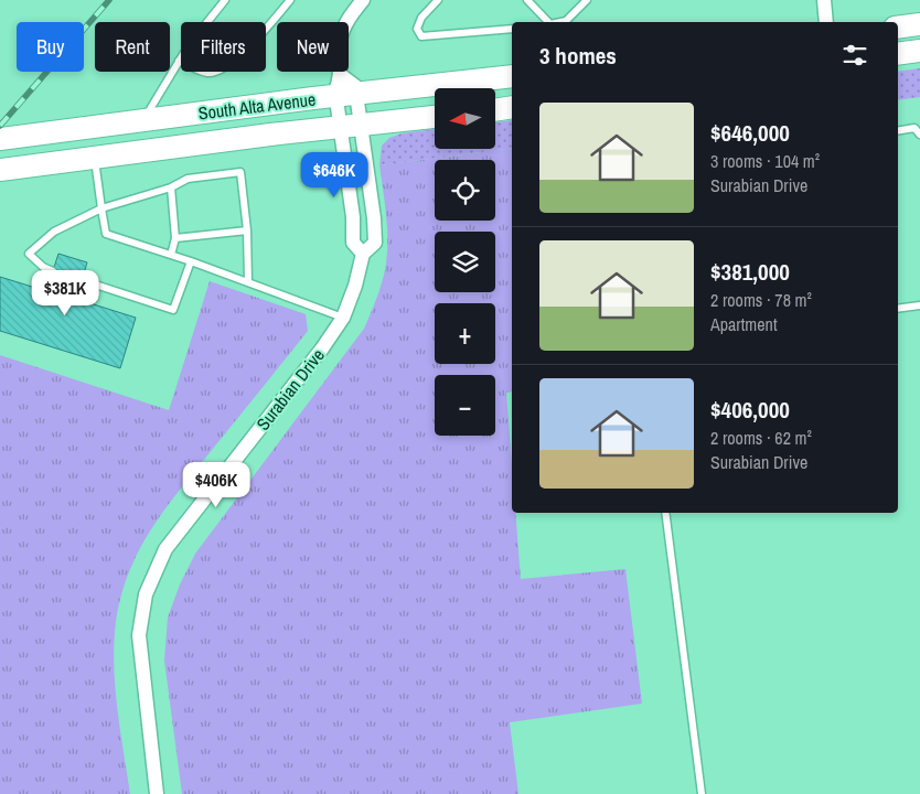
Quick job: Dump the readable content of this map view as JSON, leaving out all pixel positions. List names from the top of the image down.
{
  "streets": {
    "main road": ["South Alta Avenue"],
    "street": ["Surabian Drive"]
  },
  "crossings": [
    ["South Alta Avenue", "Surabian Drive"]
  ],
  "north": "left",
  "page": {
    "chip": [
      "Buy",
      "Rent",
      "Filters",
      "New"
    ],
    "heading": "3 homes",
    "map_buttons": ["+", "−"],
    "list": [
      {
        "name": "$646,000",
        "note": "3 rooms · 104 m² · Surabian Drive"
      },
      {
        "name": "$381,000",
        "note": "2 rooms · 78 m² · Apartment"
      },
      {
        "name": "$406,000",
        "note": "2 rooms · 62 m² · Surabian Drive"
      }
    ],
    "price": ["$646K", "$381K", "$406K"]
  }
}
